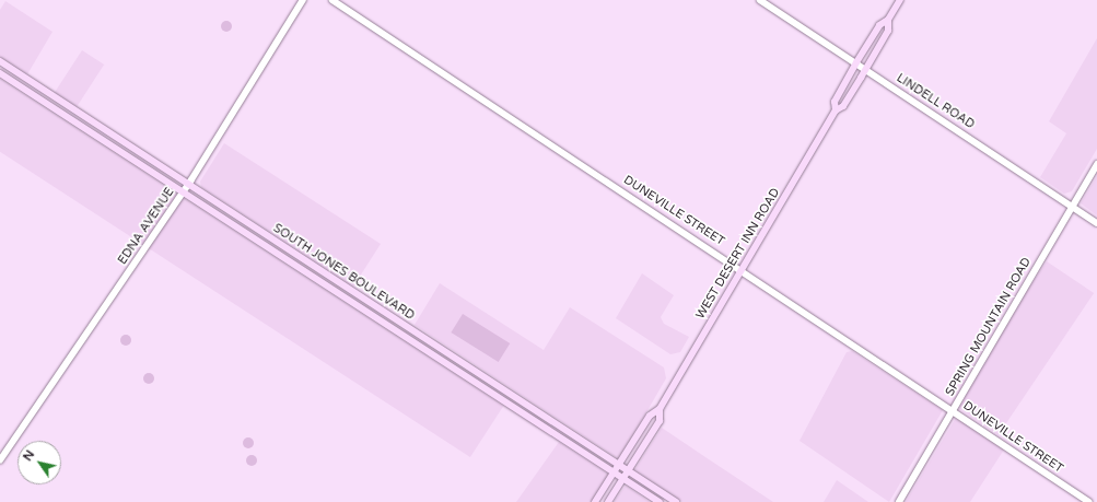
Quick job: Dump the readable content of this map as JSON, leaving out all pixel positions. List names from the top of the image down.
{
  "streets": {
    "main road": ["WEST DESERT INN ROAD", "SOUTH JONES BOULEVARD"],
    "street": [
      "LINDELL ROAD",
      "DUNEVILLE STREET",
      "EDNA AVENUE",
      "SPRING MOUNTAIN ROAD"
    ]
  },
  "crossings": [
    ["LINDELL ROAD", "WEST DESERT INN ROAD"],
    ["LINDELL ROAD", "SPRING MOUNTAIN ROAD"],
    ["DUNEVILLE STREET", "WEST DESERT INN ROAD"],
    ["DUNEVILLE STREET", "SPRING MOUNTAIN ROAD"],
    ["EDNA AVENUE", "SOUTH JONES BOULEVARD"],
    ["WEST DESERT INN ROAD", "SOUTH JONES BOULEVARD"]
  ],
  "north": "top left"
}
